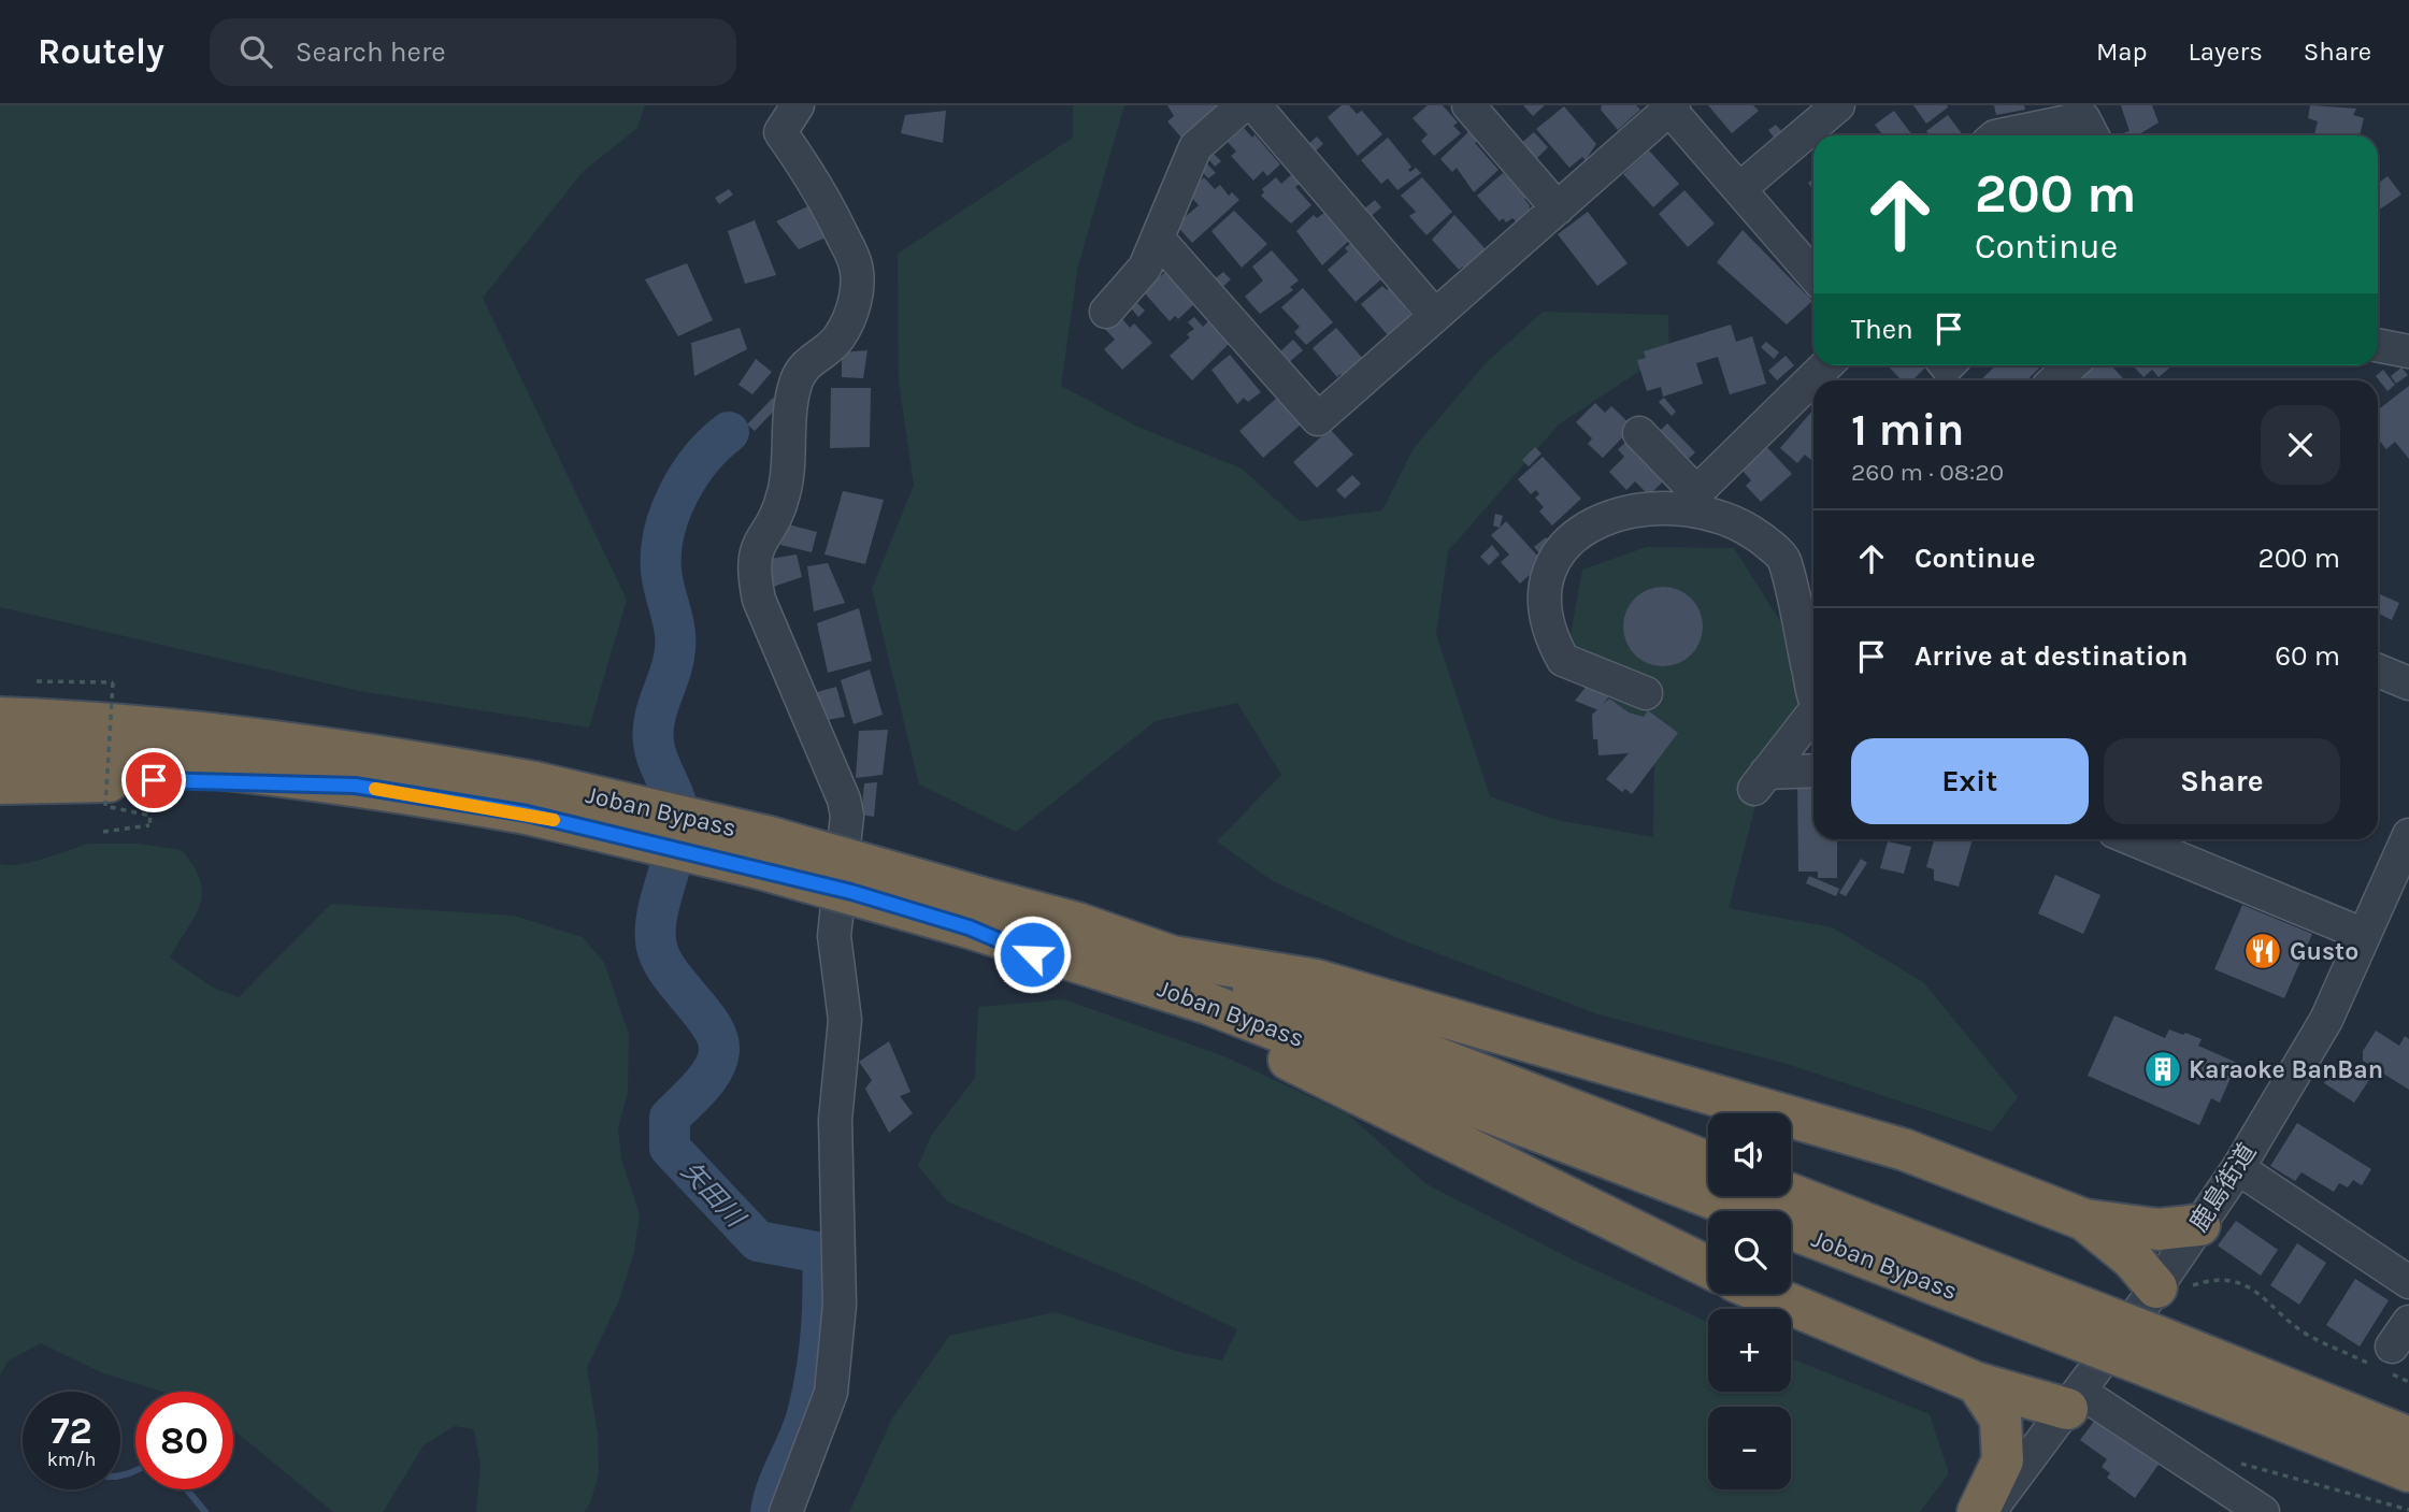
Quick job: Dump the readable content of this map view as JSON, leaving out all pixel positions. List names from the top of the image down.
{
  "streets": {
    "highway": ["Joban Bypass"],
    "street": ["鹿島街道"]
  },
  "water": ["矢田川"],
  "places": {
    "restaurant": ["Gusto"],
    "building": ["Karaoke BanBan"]
  },
  "page": {
    "header": "Routely",
    "search": "Search here",
    "nav": ["Map", "Layers", "Share"],
    "turn": ["200 m", "Continue"],
    "then": "Then",
    "heading": ["1 min", "260 m · 08:20"],
    "list": [
      {
        "name": "Continue",
        "value": "200 m"
      },
      {
        "name": "Arrive at destination",
        "value": "60 m"
      }
    ],
    "buttons": ["Exit", "Share"],
    "map_buttons": ["+", "−"],
    "speed": "72 km/h",
    "limit": "80"
  }
}
